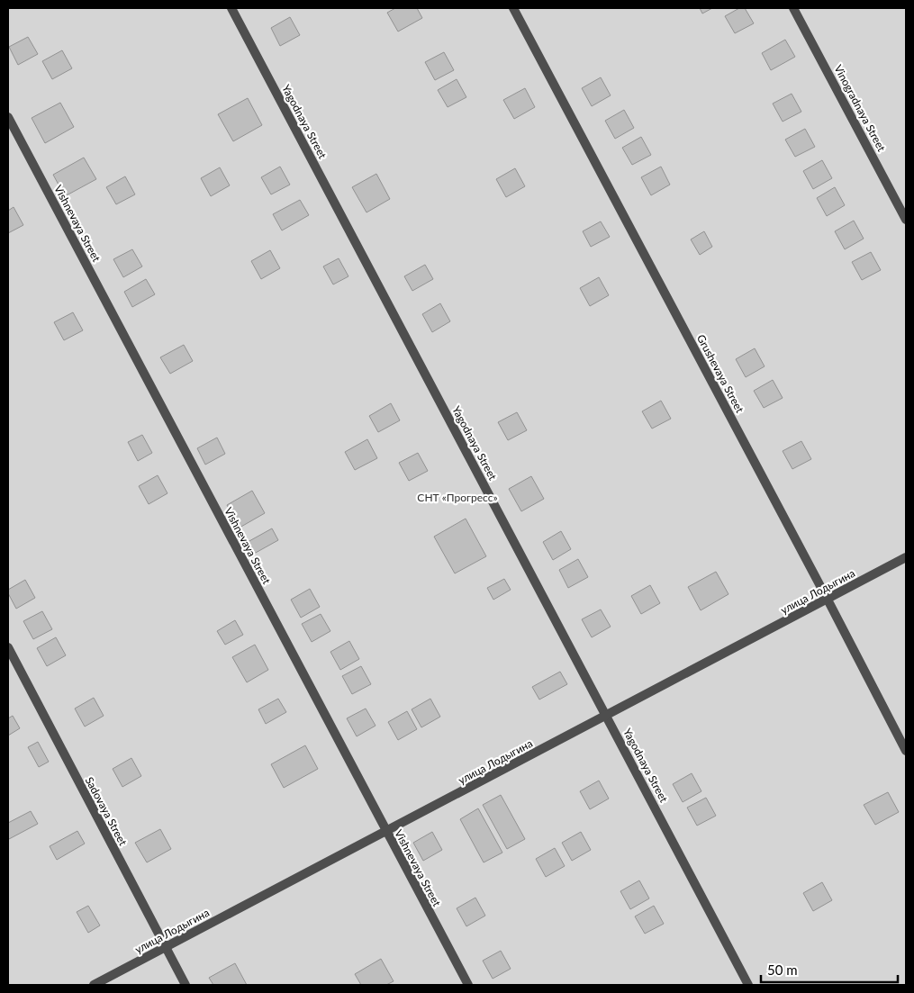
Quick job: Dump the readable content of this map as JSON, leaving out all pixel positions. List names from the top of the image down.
{
  "streets": {
    "street": [
      "Vinogradnaya Street",
      "Yagodnaya Street",
      "Vishnevaya Street",
      "Grushevaya Street",
      "улица Лодыгина",
      "Sadovaya Street"
    ]
  },
  "crossings": [
    ["Yagodnaya Street", "улица Лодыгина"],
    ["Vishnevaya Street", "улица Лодыгина"],
    ["Grushevaya Street", "улица Лодыгина"],
    ["улица Лодыгина", "Sadovaya Street"]
  ],
  "parks": ["СНТ «Прогресс»"],
  "scale_bar": "50 m"
}
